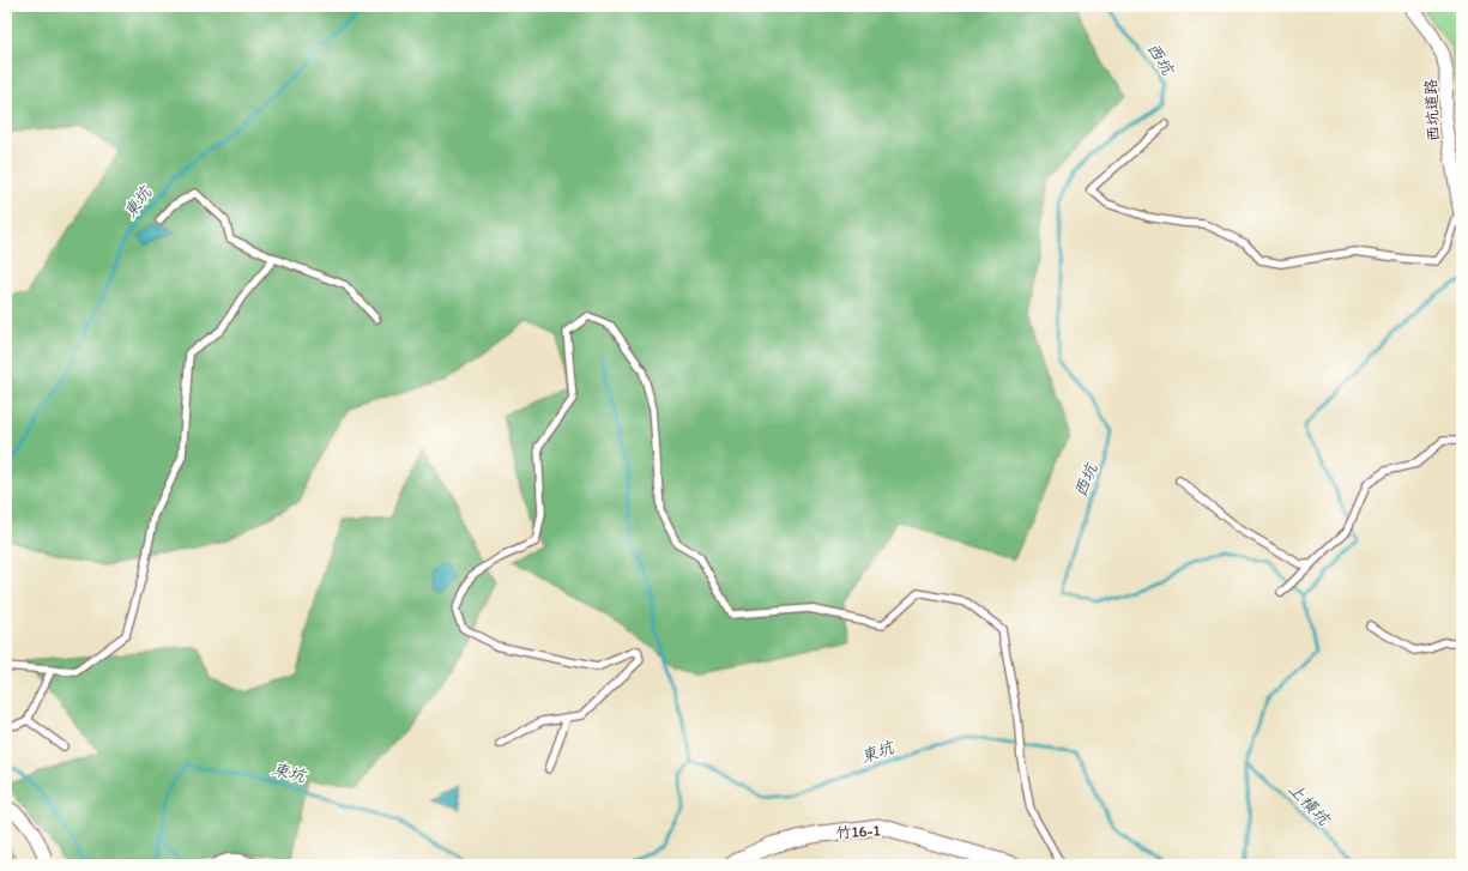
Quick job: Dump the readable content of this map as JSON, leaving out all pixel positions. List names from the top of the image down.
{
  "streets": {
    "street": ["西坑道路", "竹16-1"]
  },
  "water": ["西坑", "東坑", "上橫坑"]
}
